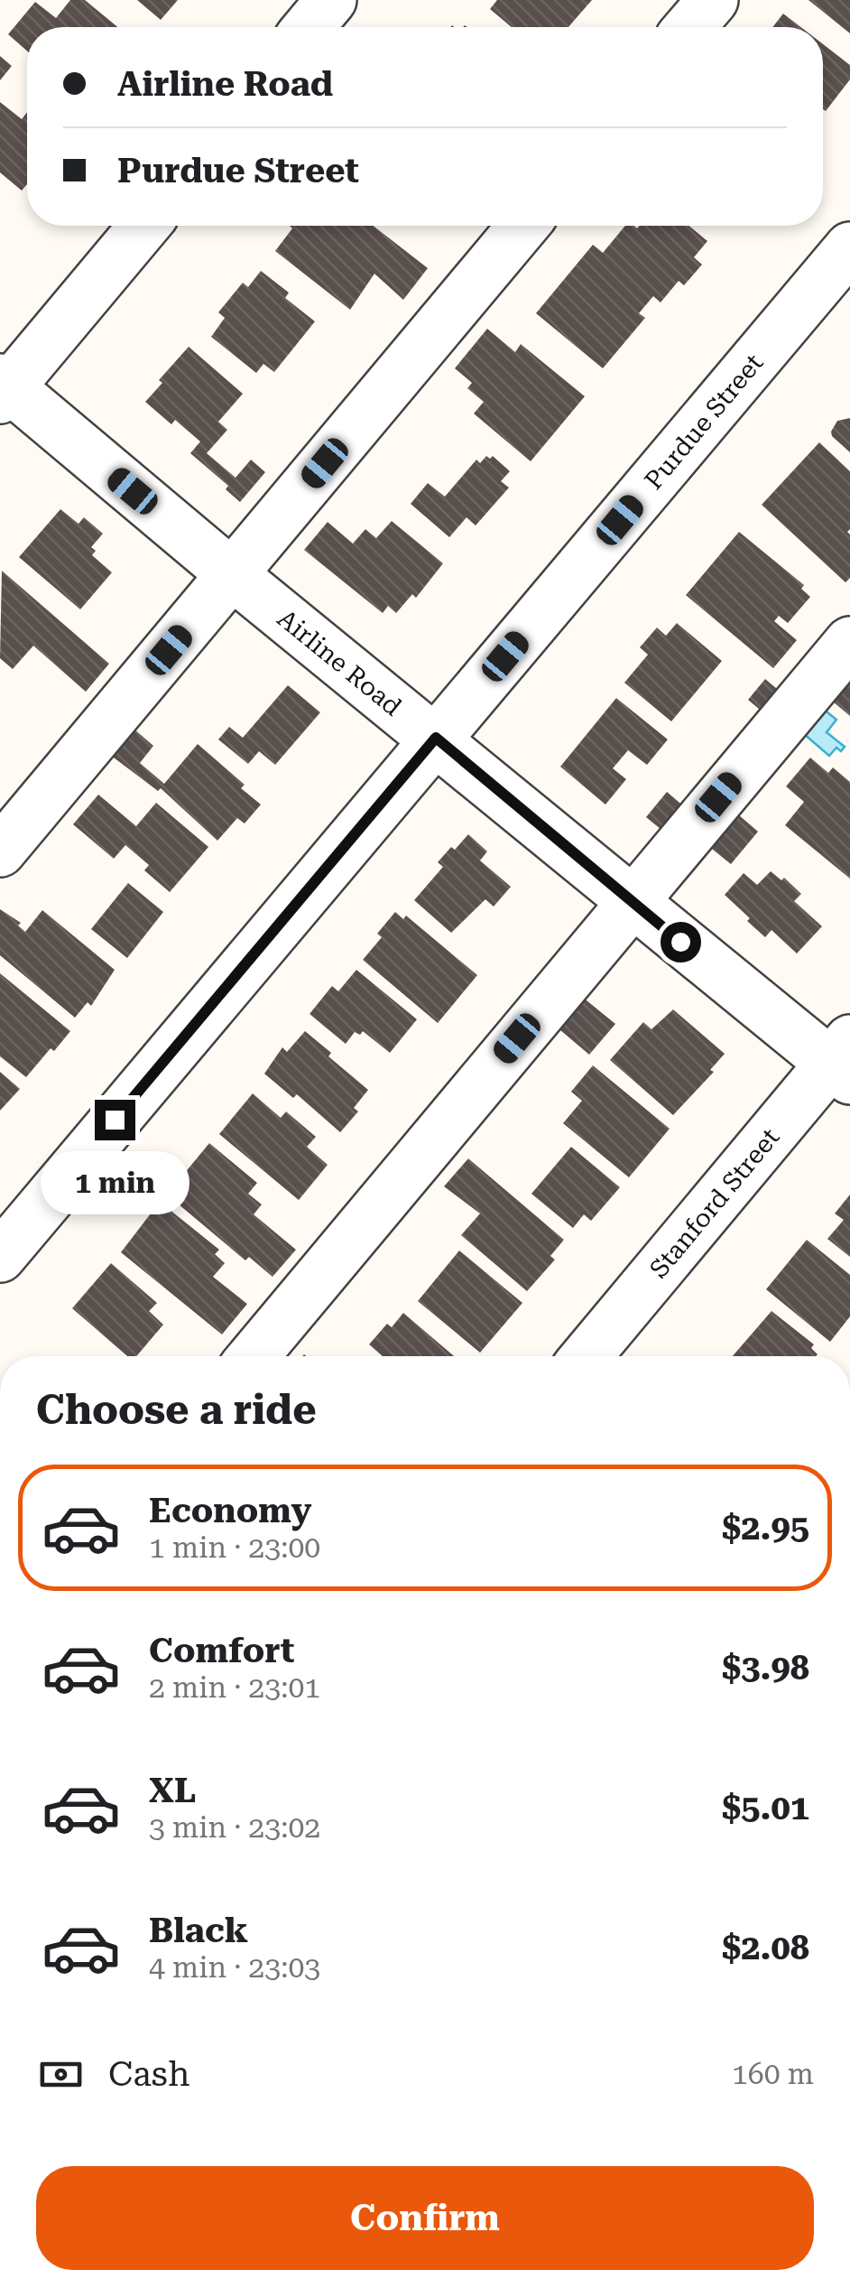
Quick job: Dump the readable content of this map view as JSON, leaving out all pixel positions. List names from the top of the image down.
{
  "streets": {
    "street": ["Purdue Street", "Airline Road", "Stanford Street"]
  },
  "crossings": [
    ["Purdue Street", "Airline Road"],
    ["Airline Road", "Stanford Street"]
  ],
  "page": {
    "banner": ["Airline Road", "Purdue Street"],
    "bubble": "1 min",
    "heading": "Choose a ride",
    "list": [
      {
        "name": "Economy",
        "note": "1 min · 23:00",
        "value": "$2.95"
      },
      {
        "name": "Comfort",
        "note": "2 min · 23:01",
        "value": "$3.98"
      },
      {
        "name": "XL",
        "note": "3 min · 23:02",
        "value": "$5.01"
      },
      {
        "name": "Black",
        "note": "4 min · 23:03",
        "value": "$2.08"
      }
    ],
    "pay": ["Cash", "160 m"],
    "buttons": "Confirm"
  }
}
